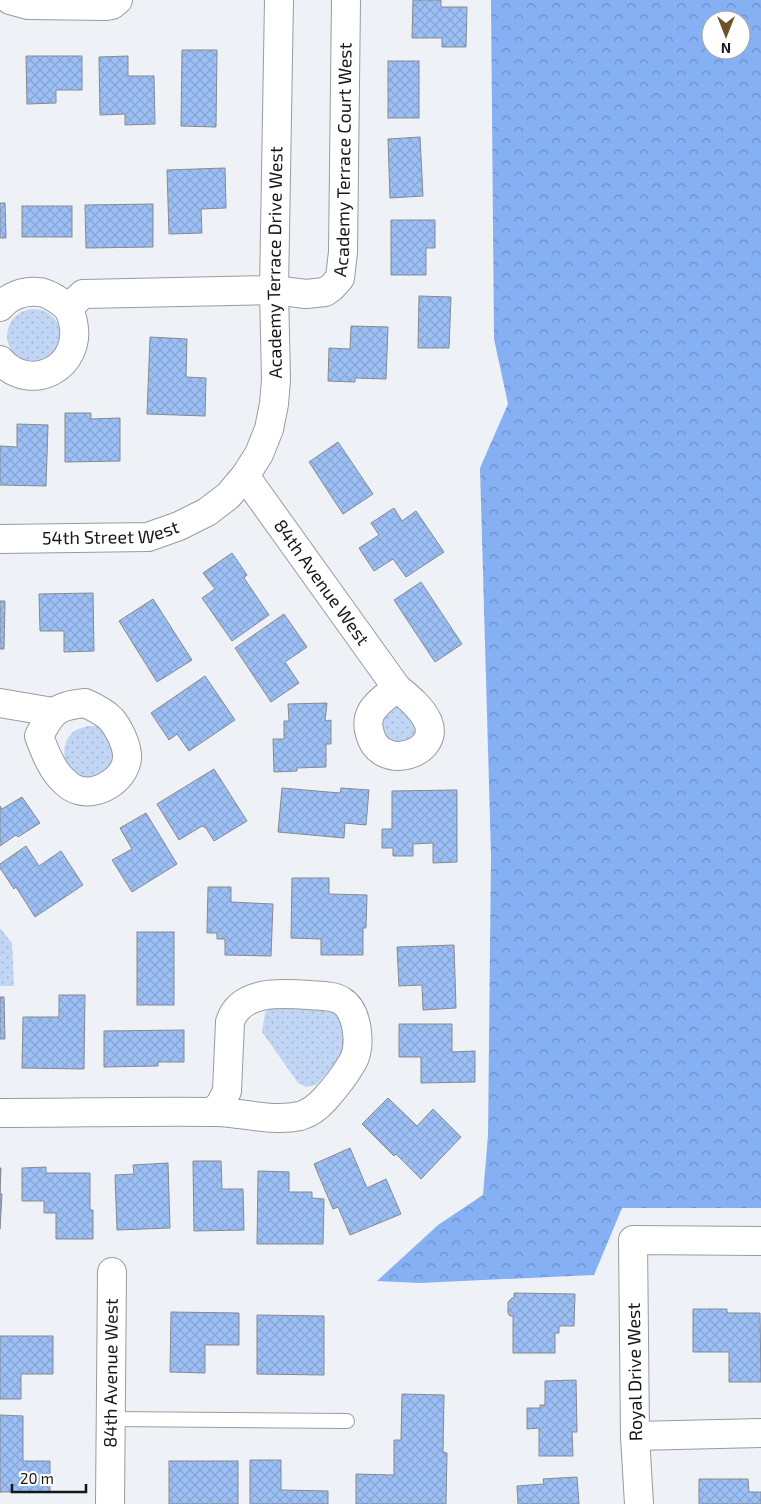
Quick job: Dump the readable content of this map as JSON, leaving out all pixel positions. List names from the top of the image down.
{
  "streets": {
    "street": [
      "Academy Terrace Court West",
      "Academy Terrace Drive West",
      "54th Street West",
      "84th Avenue West",
      "Royal Drive West"
    ]
  },
  "crossings": [
    ["Academy Terrace Court West", "Academy Terrace Drive West"],
    ["Academy Terrace Drive West", "54th Street West"],
    ["Academy Terrace Drive West", "84th Avenue West"]
  ],
  "scale_bar": "20 m",
  "north": "bottom"
}
